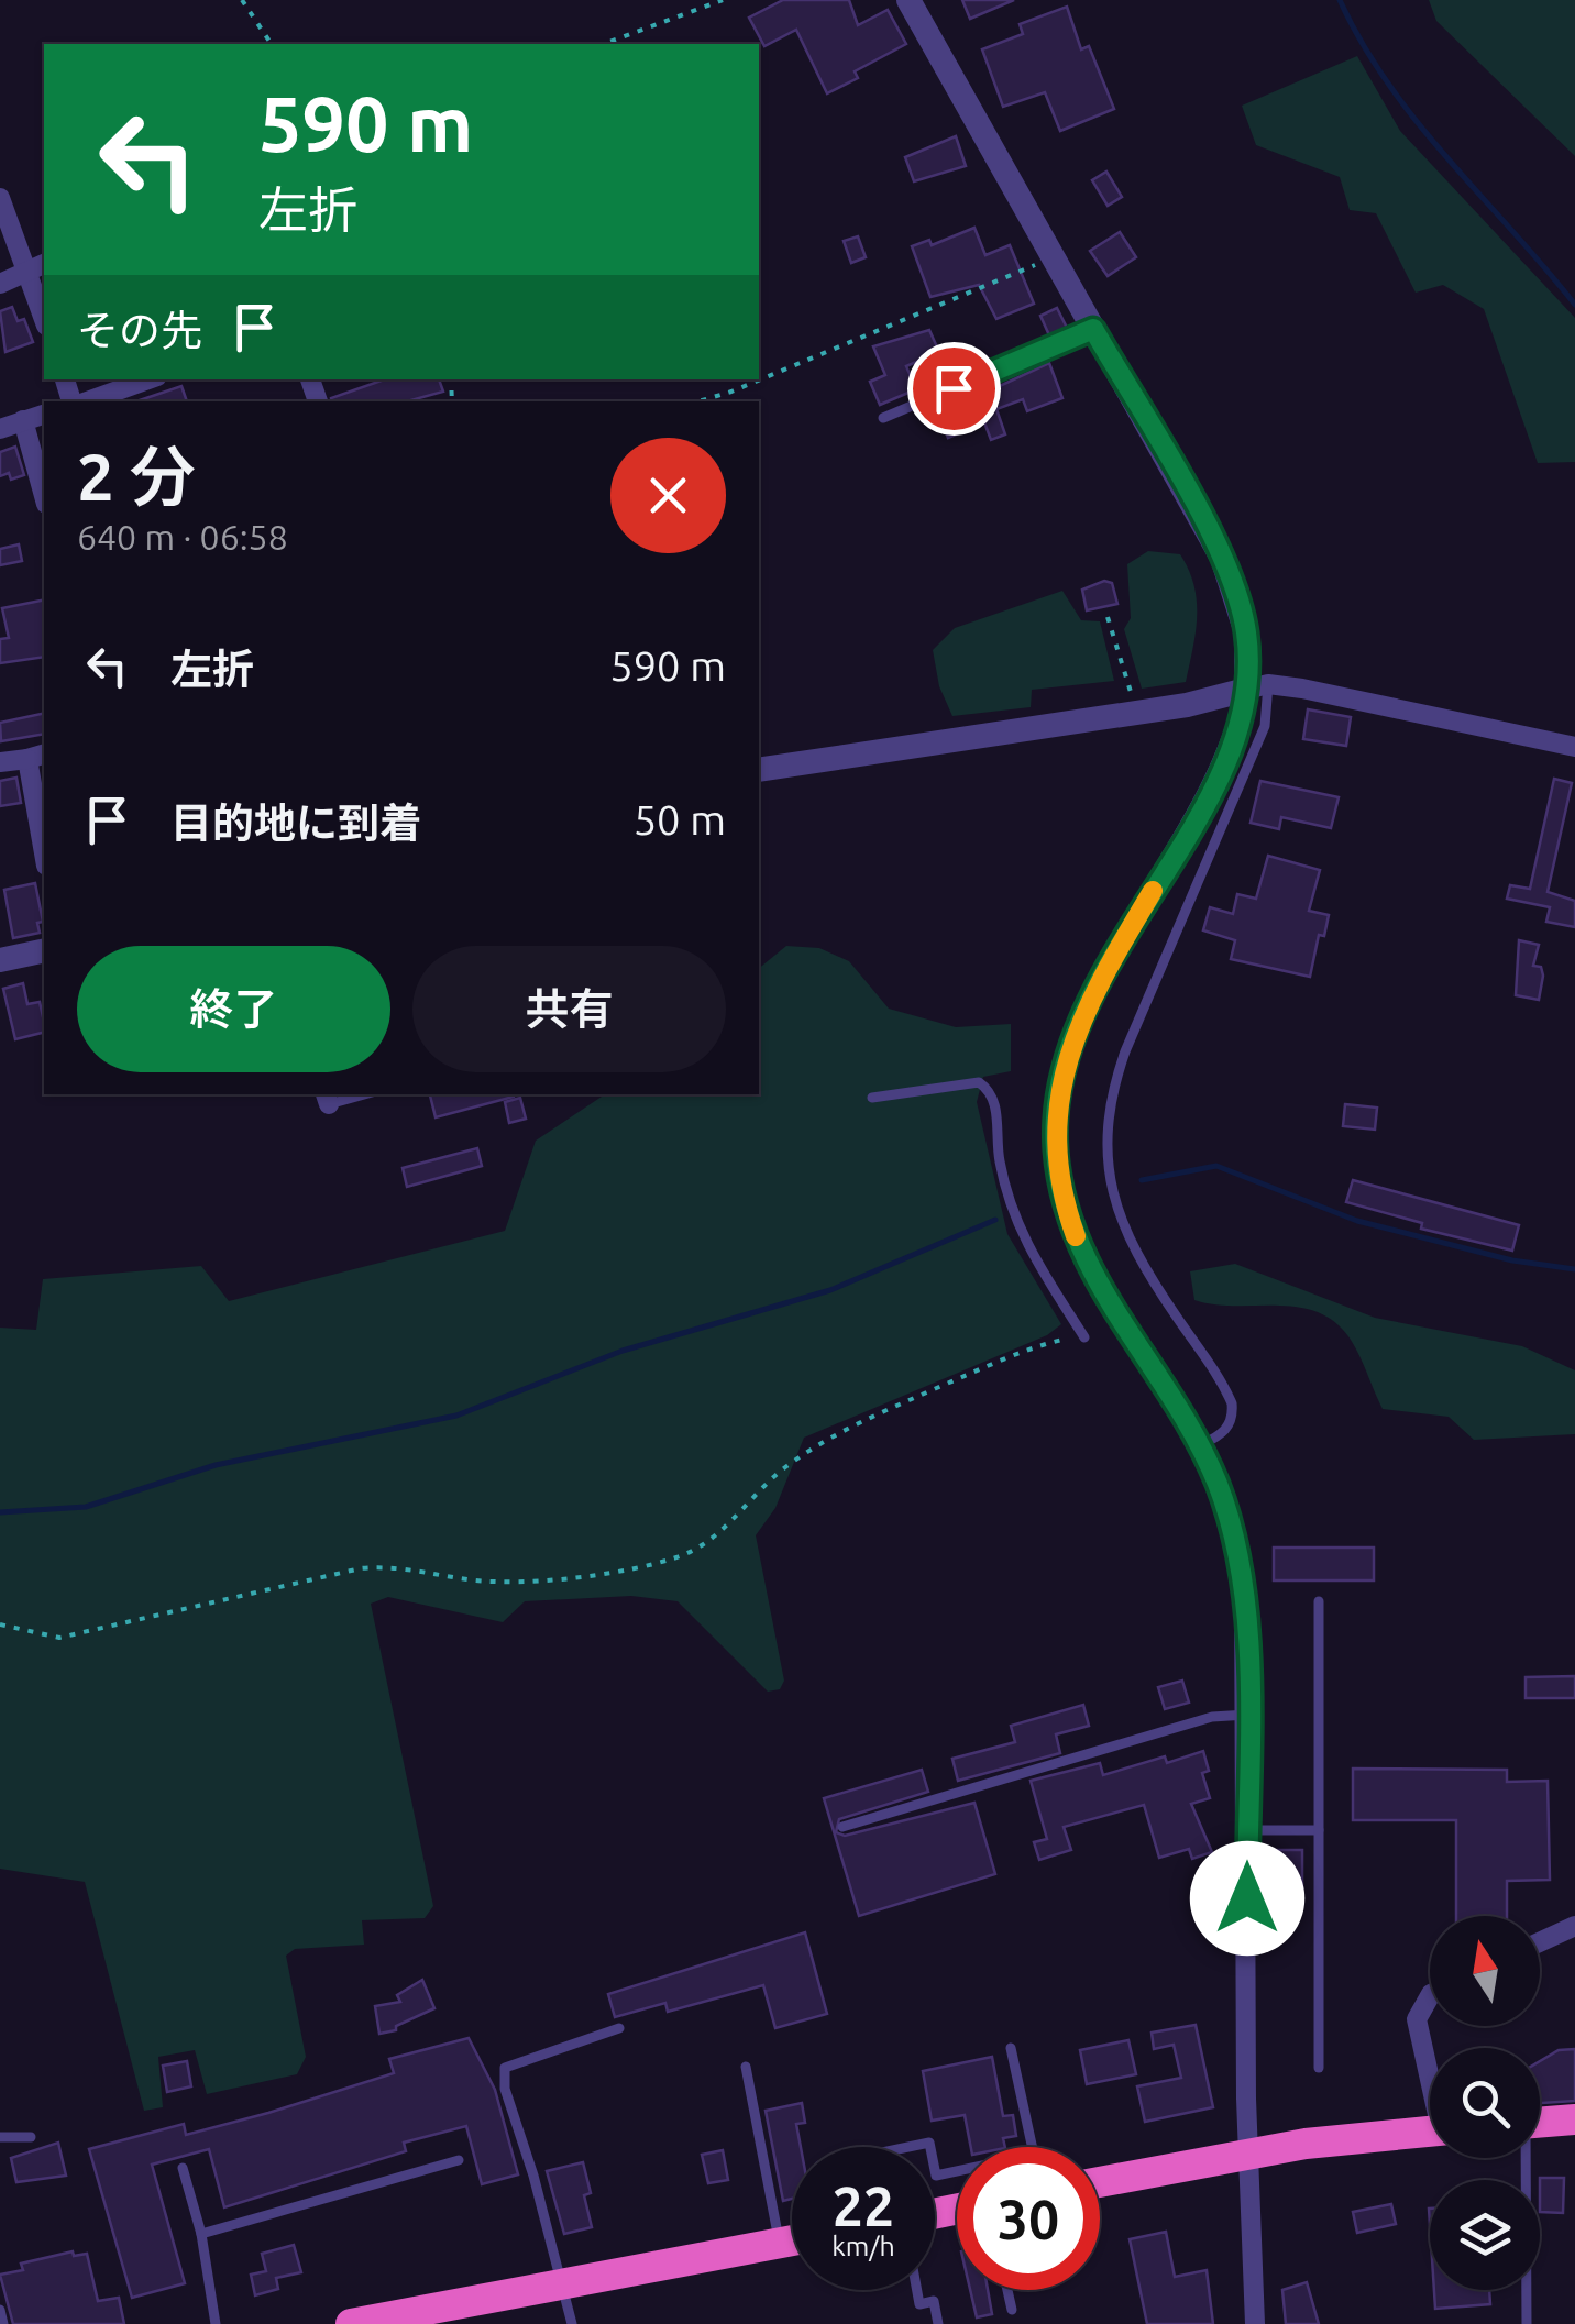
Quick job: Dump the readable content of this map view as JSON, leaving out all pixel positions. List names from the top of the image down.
{
  "north": "top",
  "page": {
    "turn": ["590 m", "左折"],
    "then": "その先",
    "heading": ["2 分", "640 m · 06:58"],
    "list": [
      {
        "name": "左折",
        "value": "590 m"
      },
      {
        "name": "目的地に到着",
        "value": "50 m"
      }
    ],
    "buttons": ["終了", "共有"],
    "speed": "22 km/h",
    "limit": "30"
  }
}
